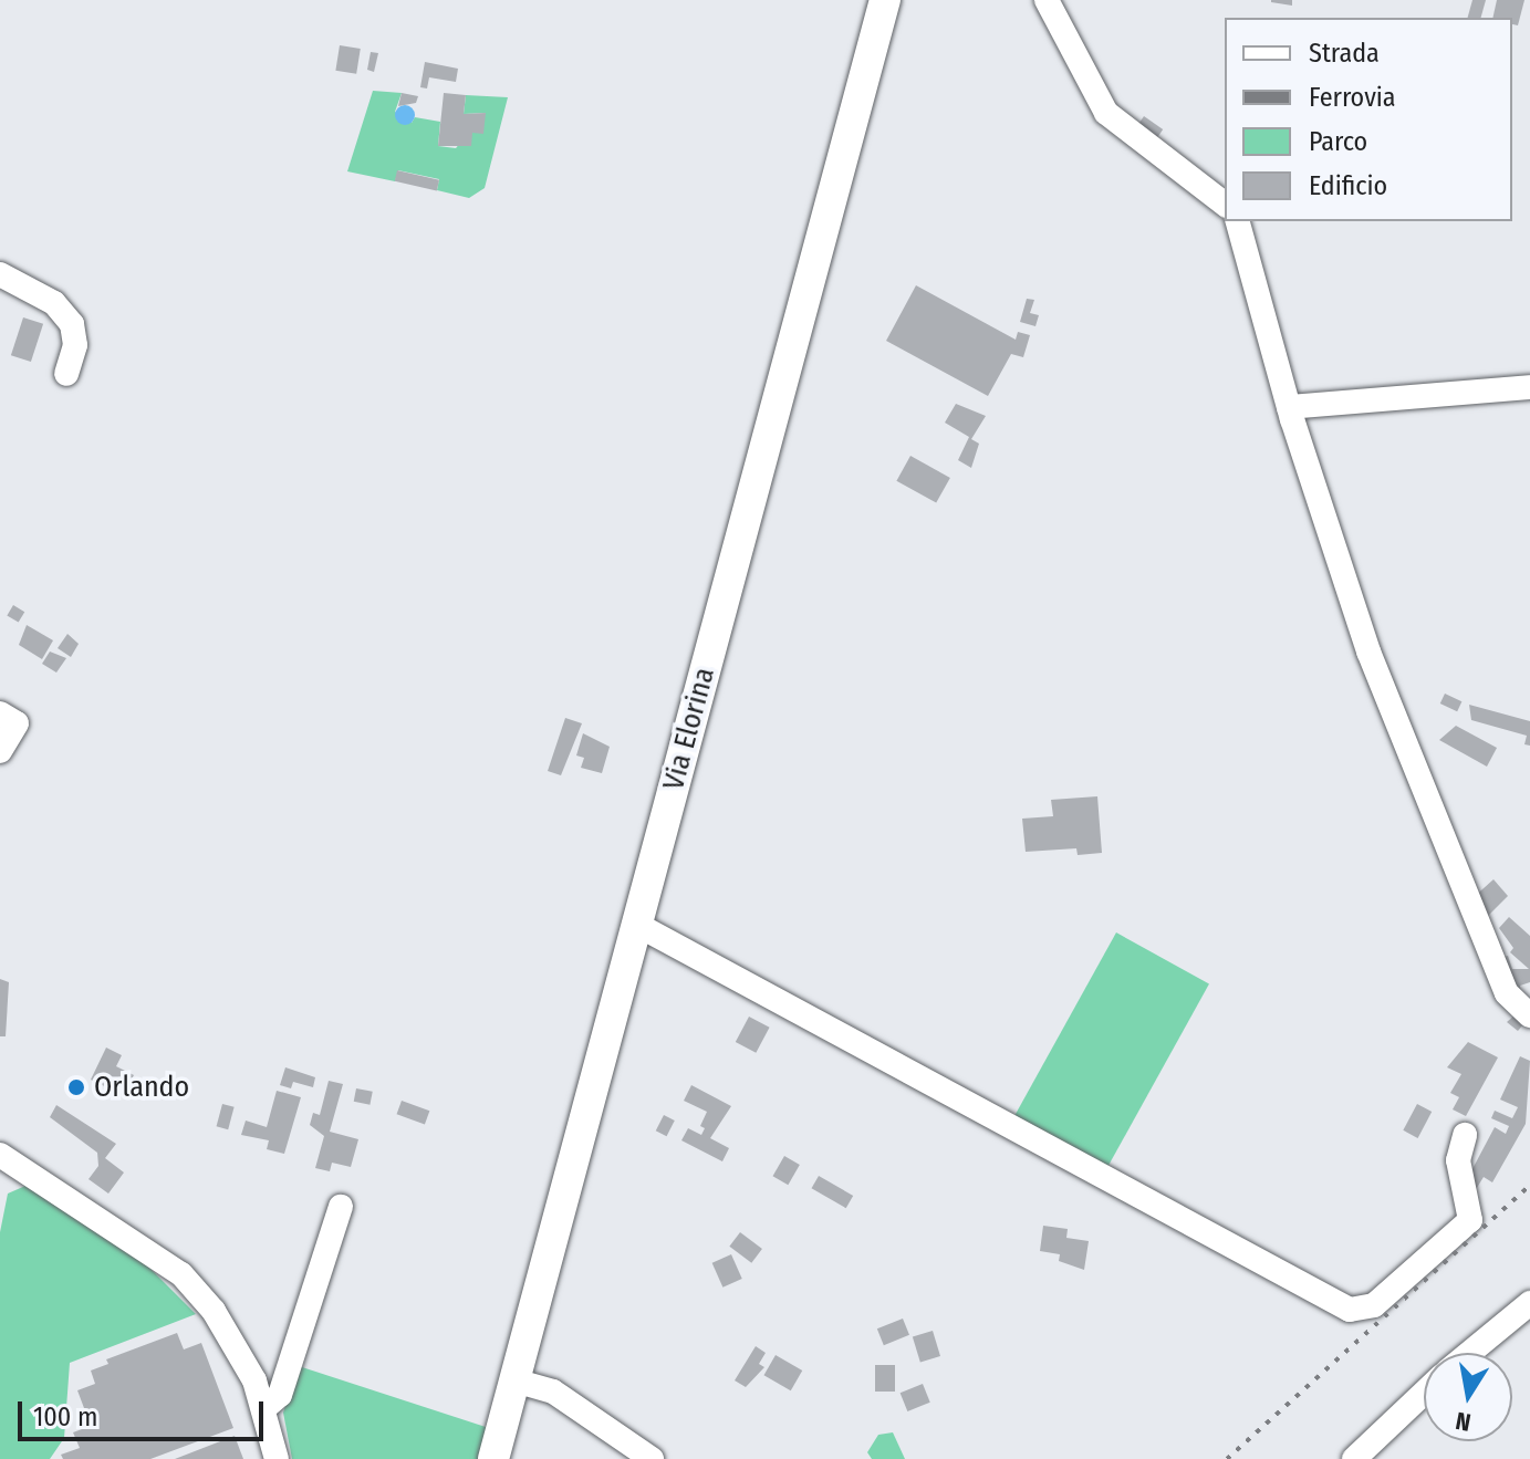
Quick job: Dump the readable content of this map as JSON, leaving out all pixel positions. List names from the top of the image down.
{
  "streets": {
    "main road": ["Via Elorina"]
  },
  "places": ["Orlando"],
  "legend": [
    "Strada",
    "Ferrovia",
    "Parco",
    "Edificio"
  ],
  "scale_bar": "100 m",
  "north": "bottom"
}
